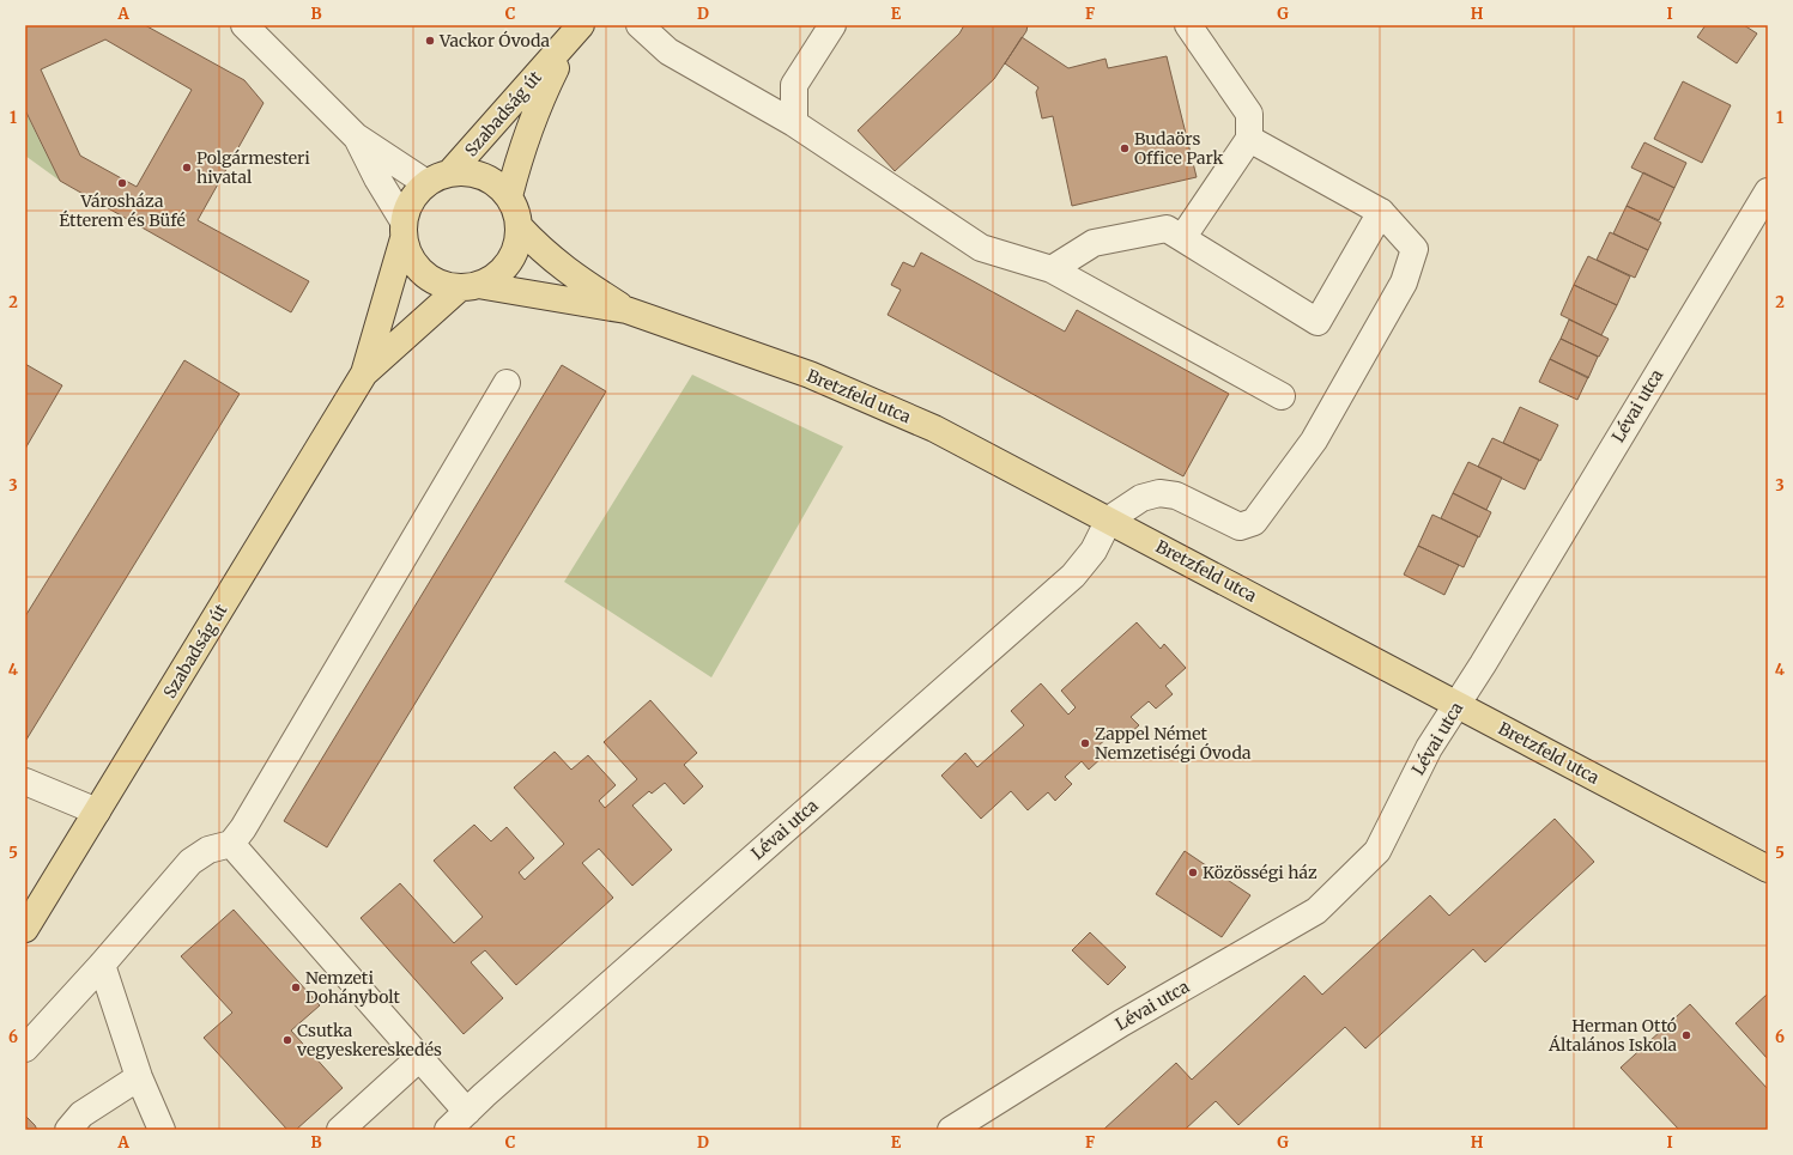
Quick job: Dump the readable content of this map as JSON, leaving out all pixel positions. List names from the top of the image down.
{
  "streets": {
    "main road": ["Szabadság út", "Bretzfeld utca"],
    "street": ["Lévai utca"]
  },
  "crossings": [
    ["Szabadság út", "Bretzfeld utca"],
    ["Bretzfeld utca", "Lévai utca"]
  ],
  "places": [
    "Vackor Óvoda",
    "Budaörs Office Park",
    "Polgármesteri hivatal",
    "Városháza Étterem és Büfé",
    "Zappel Német Nemzetiségi Óvoda",
    "Közösségi ház",
    "Nemzeti Dohánybolt",
    "Herman Ottó Általános Iskola",
    "Csutka vegyeskereskedés"
  ],
  "grid": {
    "columns": [
      "A",
      "B",
      "C",
      "D",
      "E",
      "F",
      "G",
      "H",
      "I"
    ],
    "rows": [
      "1",
      "2",
      "3",
      "4",
      "5",
      "6"
    ]
  }
}
